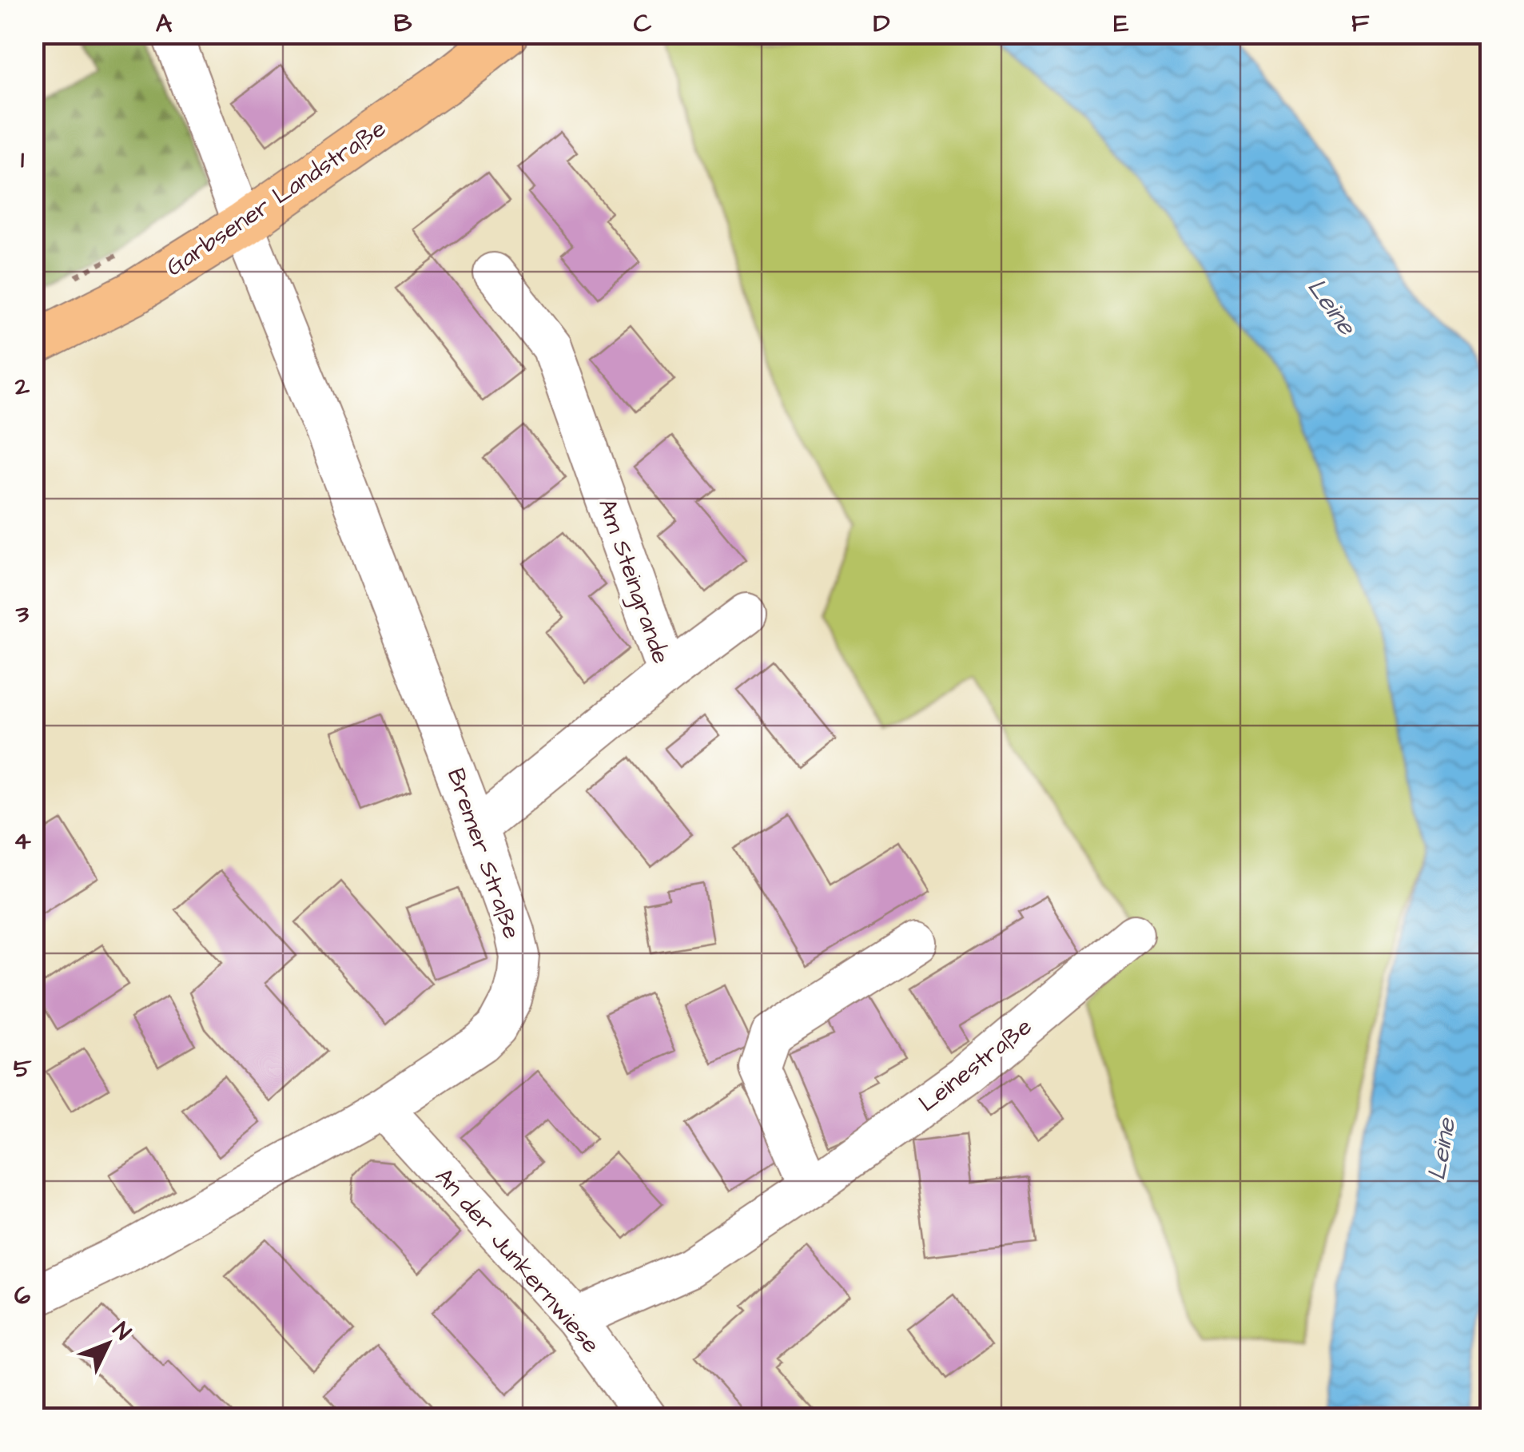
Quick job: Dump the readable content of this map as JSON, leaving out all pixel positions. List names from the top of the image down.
{
  "streets": {
    "main road": ["Garbsener Landstraße"],
    "street": [
      "Am Steingrande",
      "Bremer Straße",
      "Leinestraße",
      "An der Junkernwiese"
    ]
  },
  "crossings": [
    ["Garbsener Landstraße", "Bremer Straße"],
    ["Am Steingrande", "Bremer Straße"],
    ["Bremer Straße", "An der Junkernwiese"],
    ["Leinestraße", "An der Junkernwiese"]
  ],
  "water": ["Leine"],
  "north": "top right",
  "grid": {
    "columns": [
      "A",
      "B",
      "C",
      "D",
      "E",
      "F"
    ],
    "rows": [
      "1",
      "2",
      "3",
      "4",
      "5",
      "6"
    ]
  }
}
